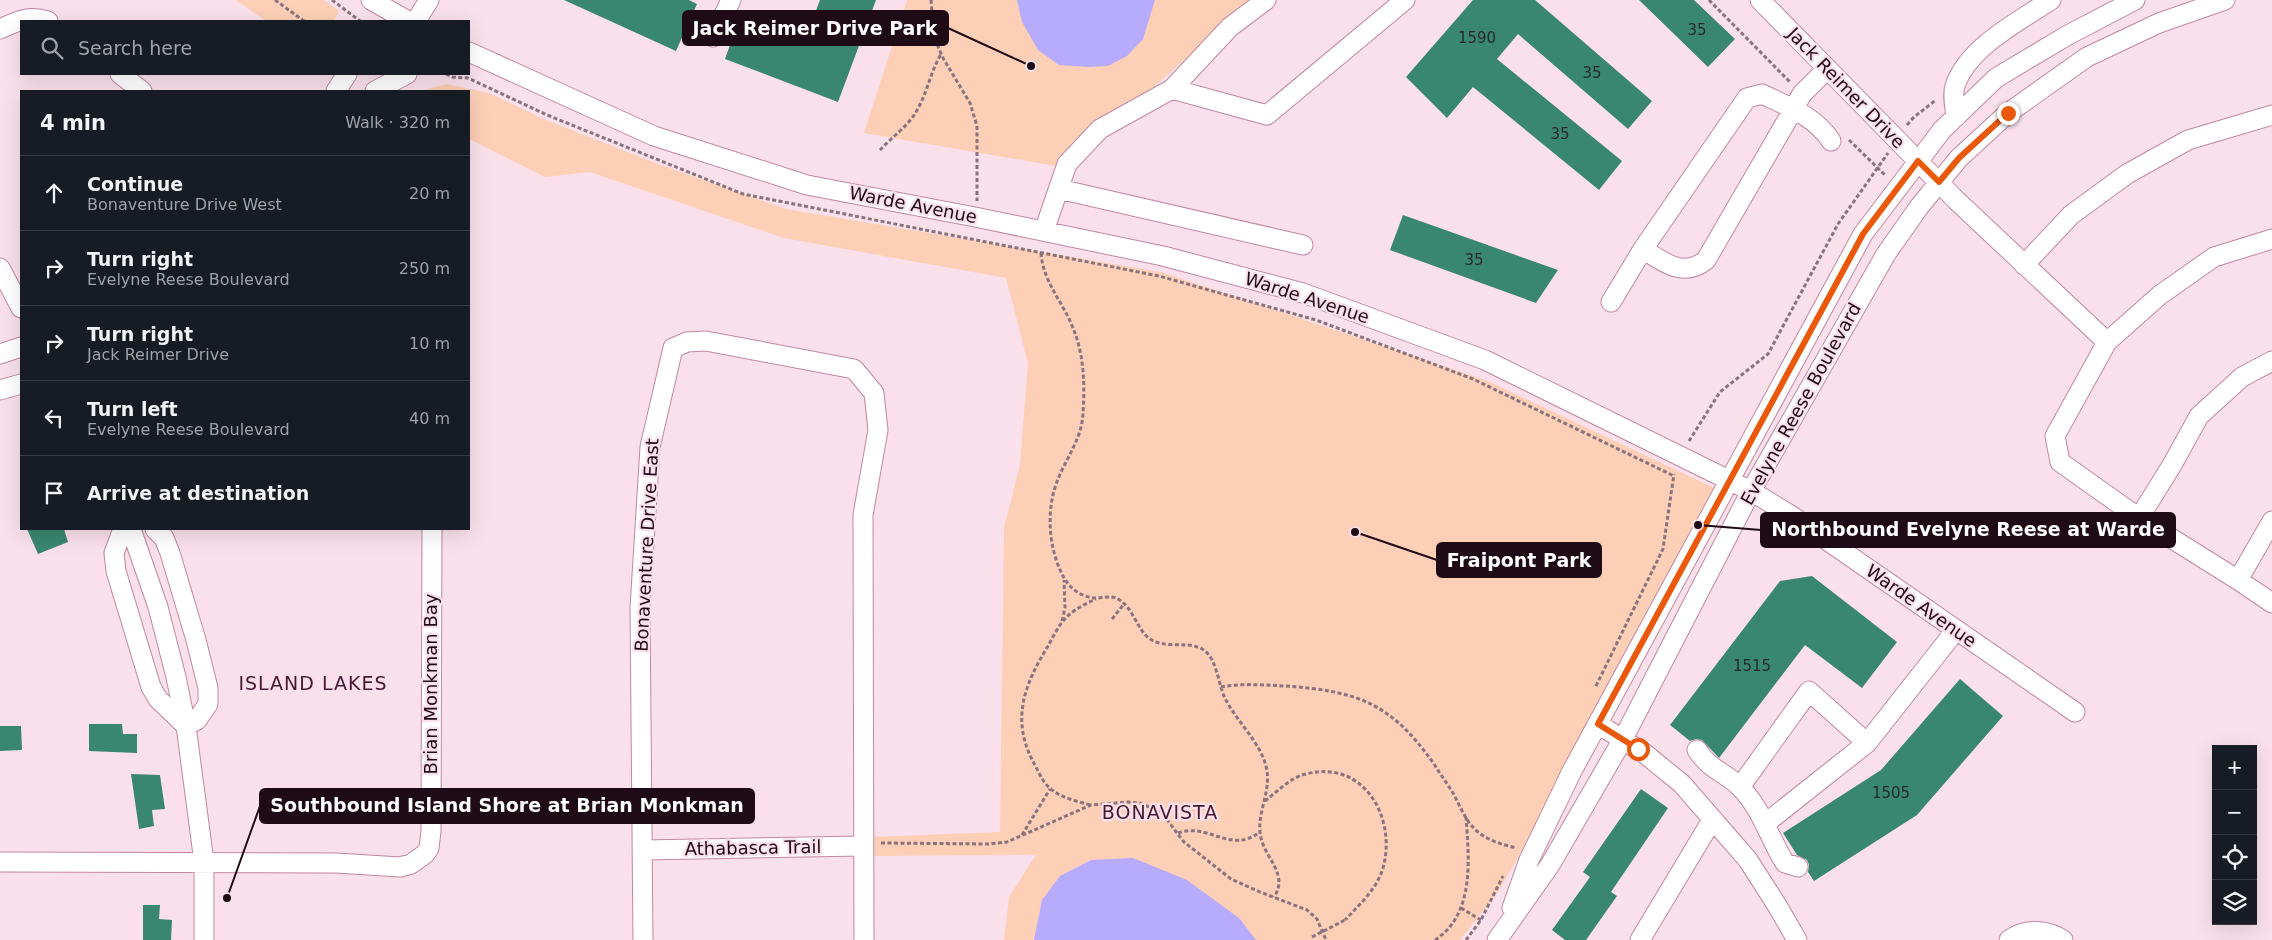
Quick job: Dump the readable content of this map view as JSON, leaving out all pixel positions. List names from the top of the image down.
{
  "streets": {
    "street": [
      "Jack Reimer Drive",
      "Warde Avenue",
      "Evelyne Reese Boulevard",
      "Bonaventure Drive East",
      "Brian Monkman Bay",
      "Athabasca Trail"
    ]
  },
  "crossings": [
    ["Jack Reimer Drive", "Evelyne Reese Boulevard"],
    ["Warde Avenue", "Evelyne Reese Boulevard"],
    ["Bonaventure Drive East", "Athabasca Trail"]
  ],
  "districts": ["ISLAND LAKES", "BONAVISTA"],
  "places": [
    "Jack Reimer Drive Park",
    "Northbound Evelyne Reese at Warde",
    "Fraipont Park",
    "Southbound Island Shore at Brian Monkman"
  ],
  "house_numbers": [
    "35",
    "1590",
    "35",
    "35",
    "35",
    "1515",
    "1505"
  ],
  "page": {
    "search": "Search here",
    "heading": ["4 min", "Walk · 320 m"],
    "list": [
      ["Continue", "Bonaventure Drive West", "20 m"],
      ["Turn right", "Evelyne Reese Boulevard", "250 m"],
      ["Turn right", "Jack Reimer Drive", "10 m"],
      ["Turn left", "Evelyne Reese Boulevard", "40 m"],
      "Arrive at destination"
    ],
    "map_buttons": ["+", "−"]
  }
}
